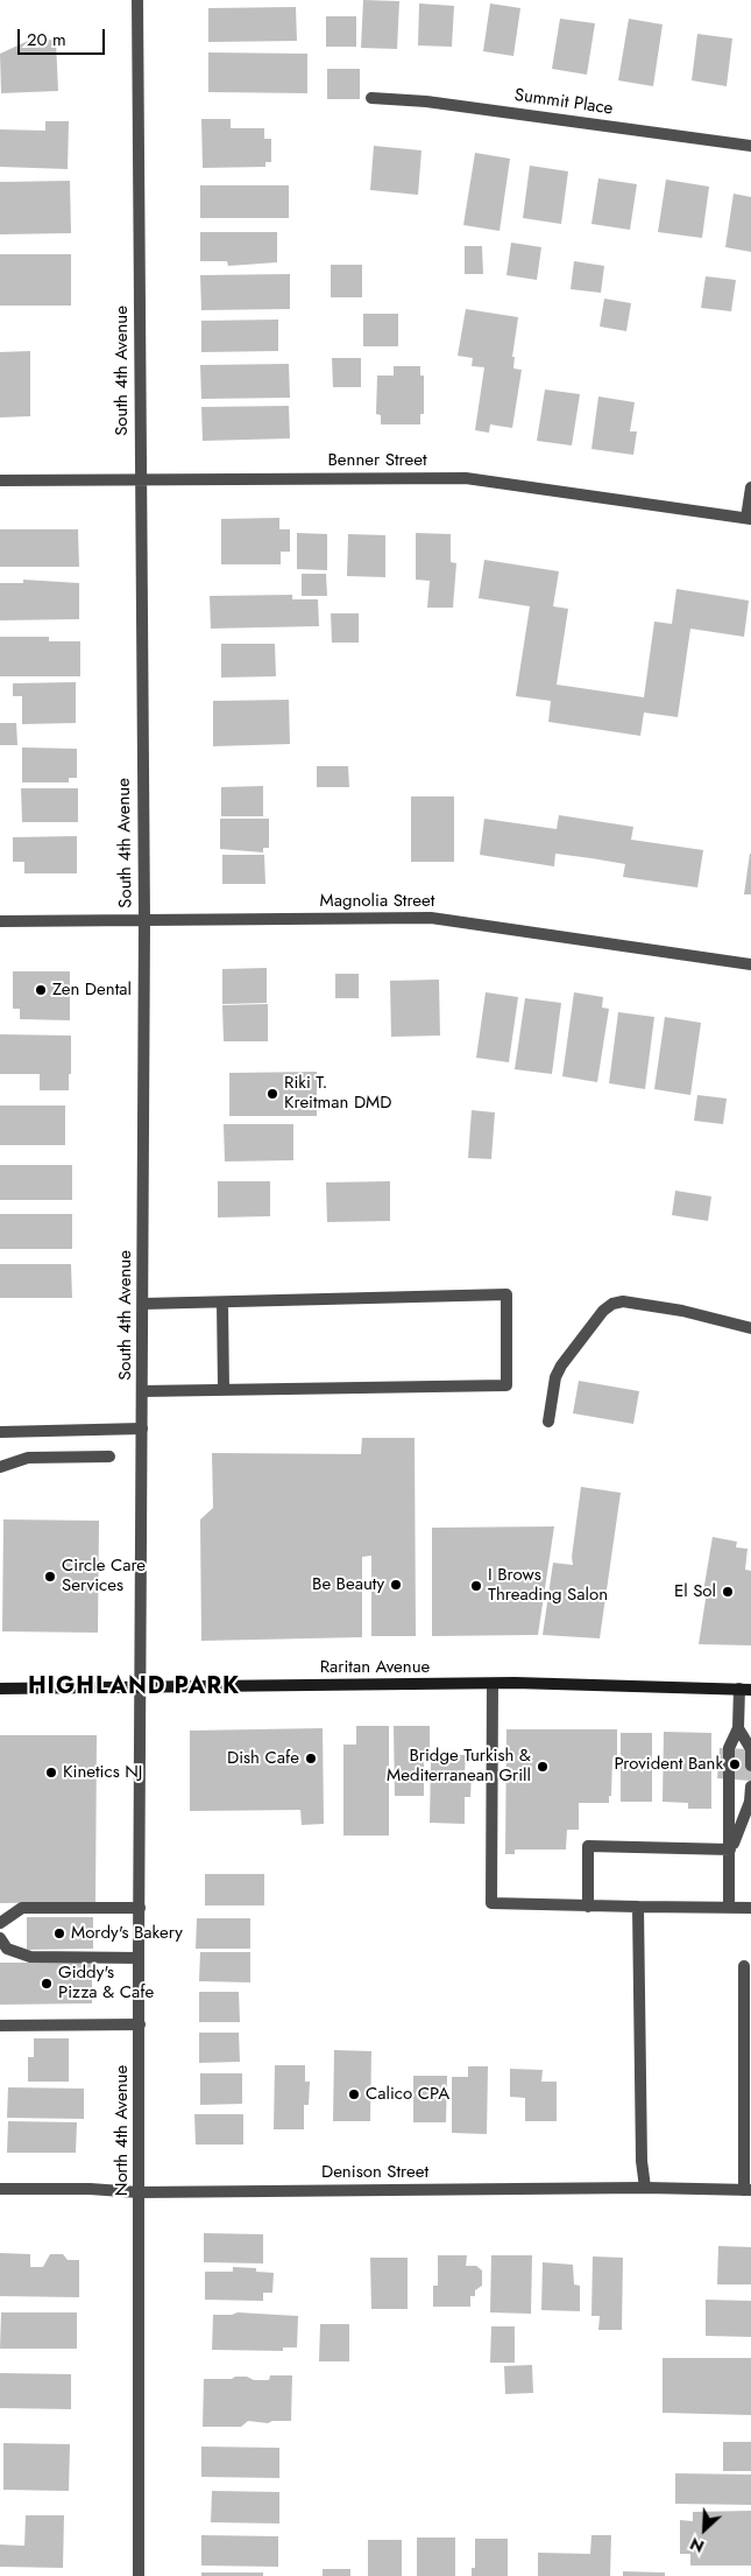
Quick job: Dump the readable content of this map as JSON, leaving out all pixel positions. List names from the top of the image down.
{
  "streets": {
    "main road": ["Raritan Avenue"],
    "street": [
      "Summit Place",
      "South 4th Avenue",
      "Benner Street",
      "Magnolia Street",
      "North 4th Avenue",
      "Denison Street"
    ]
  },
  "crossings": [
    ["South 4th Avenue", "Benner Street"],
    ["South 4th Avenue", "Magnolia Street"],
    ["South 4th Avenue", "Raritan Avenue"],
    ["South 4th Avenue", "North 4th Avenue"],
    ["Raritan Avenue", "North 4th Avenue"],
    ["North 4th Avenue", "Denison Street"]
  ],
  "districts": ["HIGHLAND PARK"],
  "places": [
    "Zen Dental",
    "Riki T. Kreitman DMD",
    "Circle Care Services",
    "Be Beauty",
    "I Brows Threading Salon",
    "El Sol",
    "Dish Cafe",
    "Provident Bank",
    "Bridge Turkish & Mediterranean Grill",
    "Kinetics NJ",
    "Mordy's Bakery",
    "Giddy's Pizza & Cafe",
    "Calico CPA"
  ],
  "scale_bar": "20 m",
  "north": "bottom left"
}
